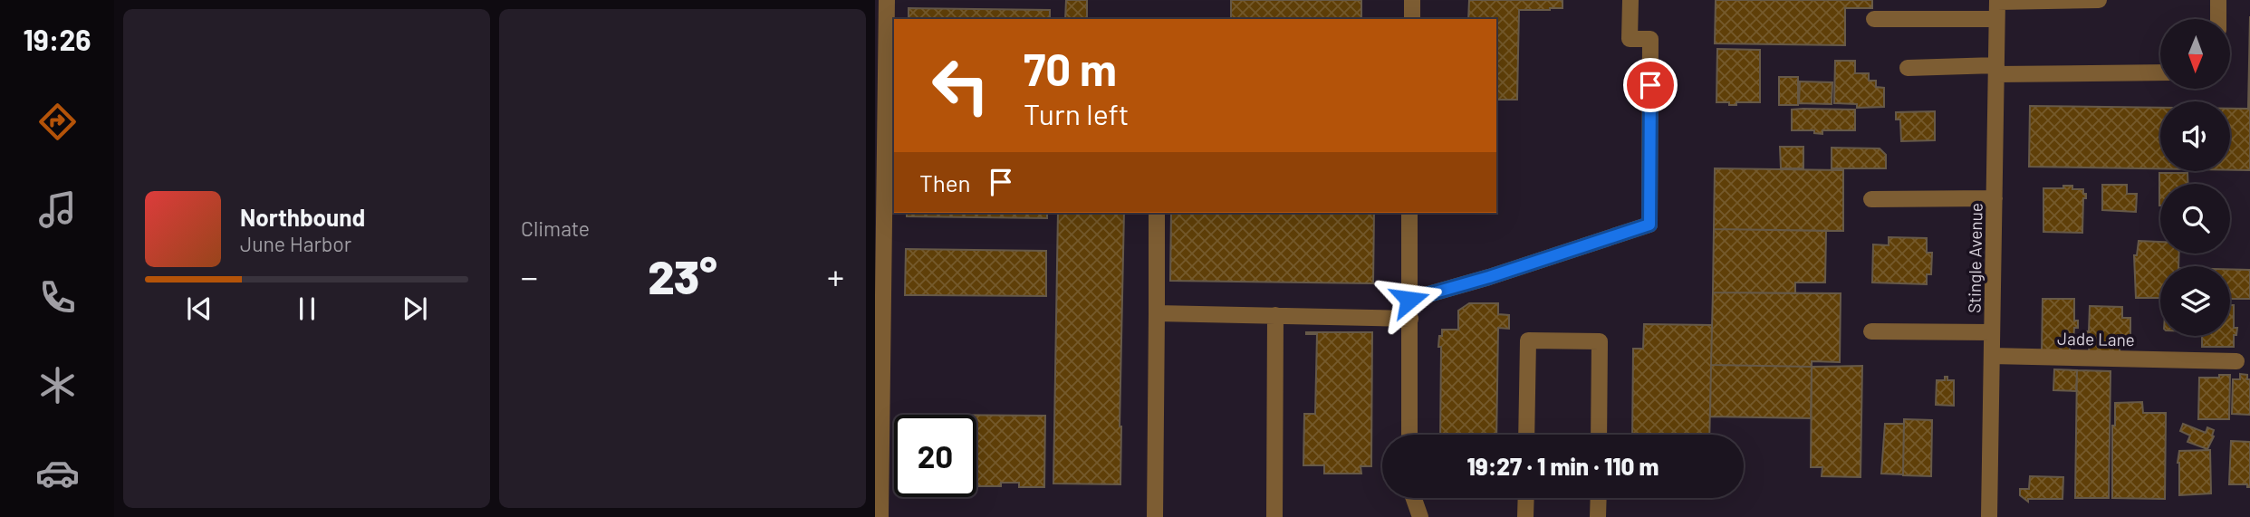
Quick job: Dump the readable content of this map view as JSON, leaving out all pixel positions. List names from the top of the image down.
{
  "streets": {
    "street": ["Stingle Avenue", "Jade Lane"]
  },
  "crossings": [
    ["Stingle Avenue", "Jade Lane"]
  ],
  "north": "bottom",
  "page": {
    "tabs": "19:26",
    "tile": "Climate",
    "turn": ["70 m", "Turn left"],
    "then": "Then",
    "song": ["Northbound", "June Harbor"],
    "heat": ["−", "23°", "+"],
    "limit": "20",
    "trip": "19:27 · 1 min · 110 m"
  }
}
